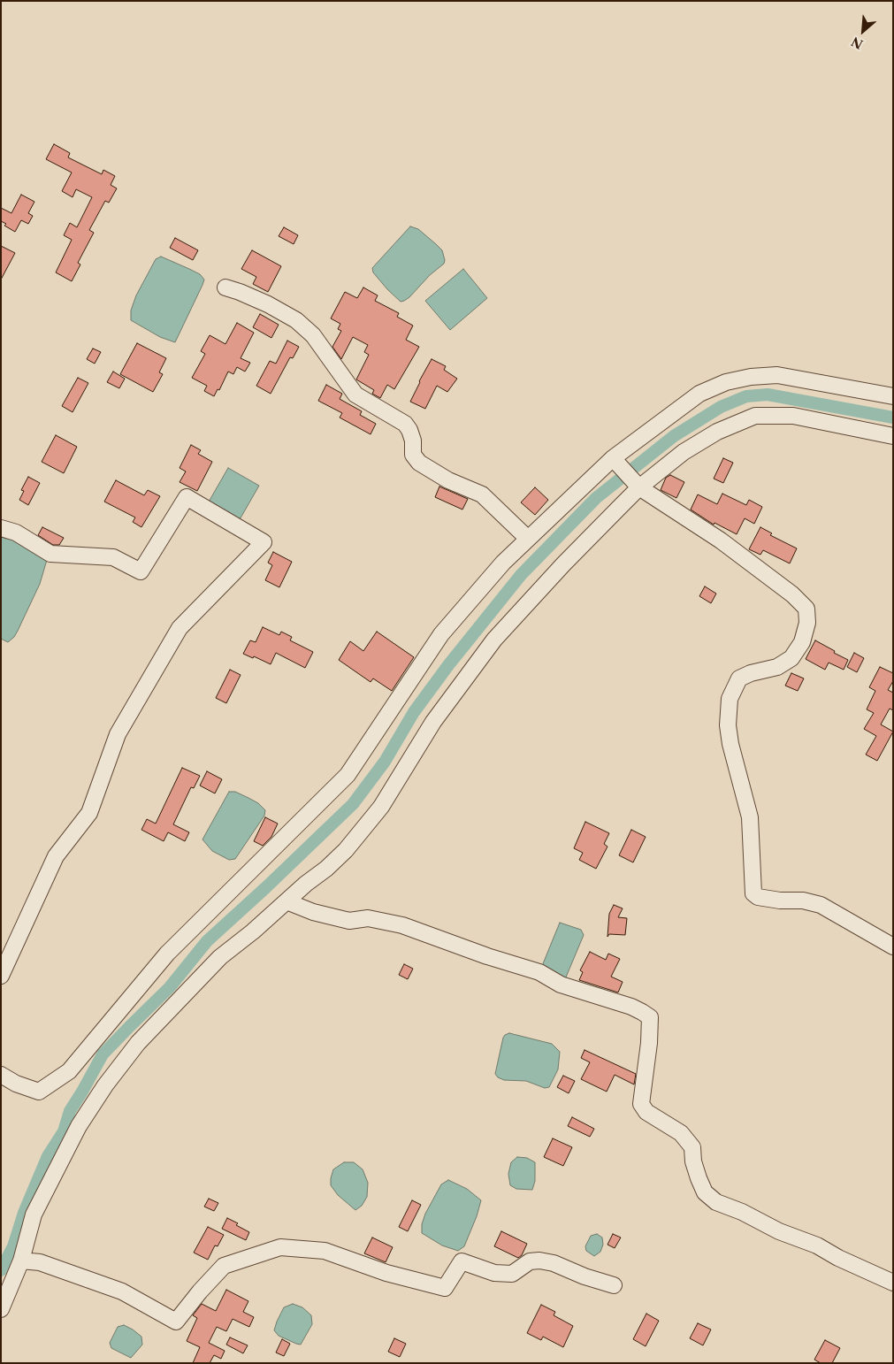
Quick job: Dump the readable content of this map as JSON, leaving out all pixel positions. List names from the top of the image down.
{
  "north": "bottom left"
}
